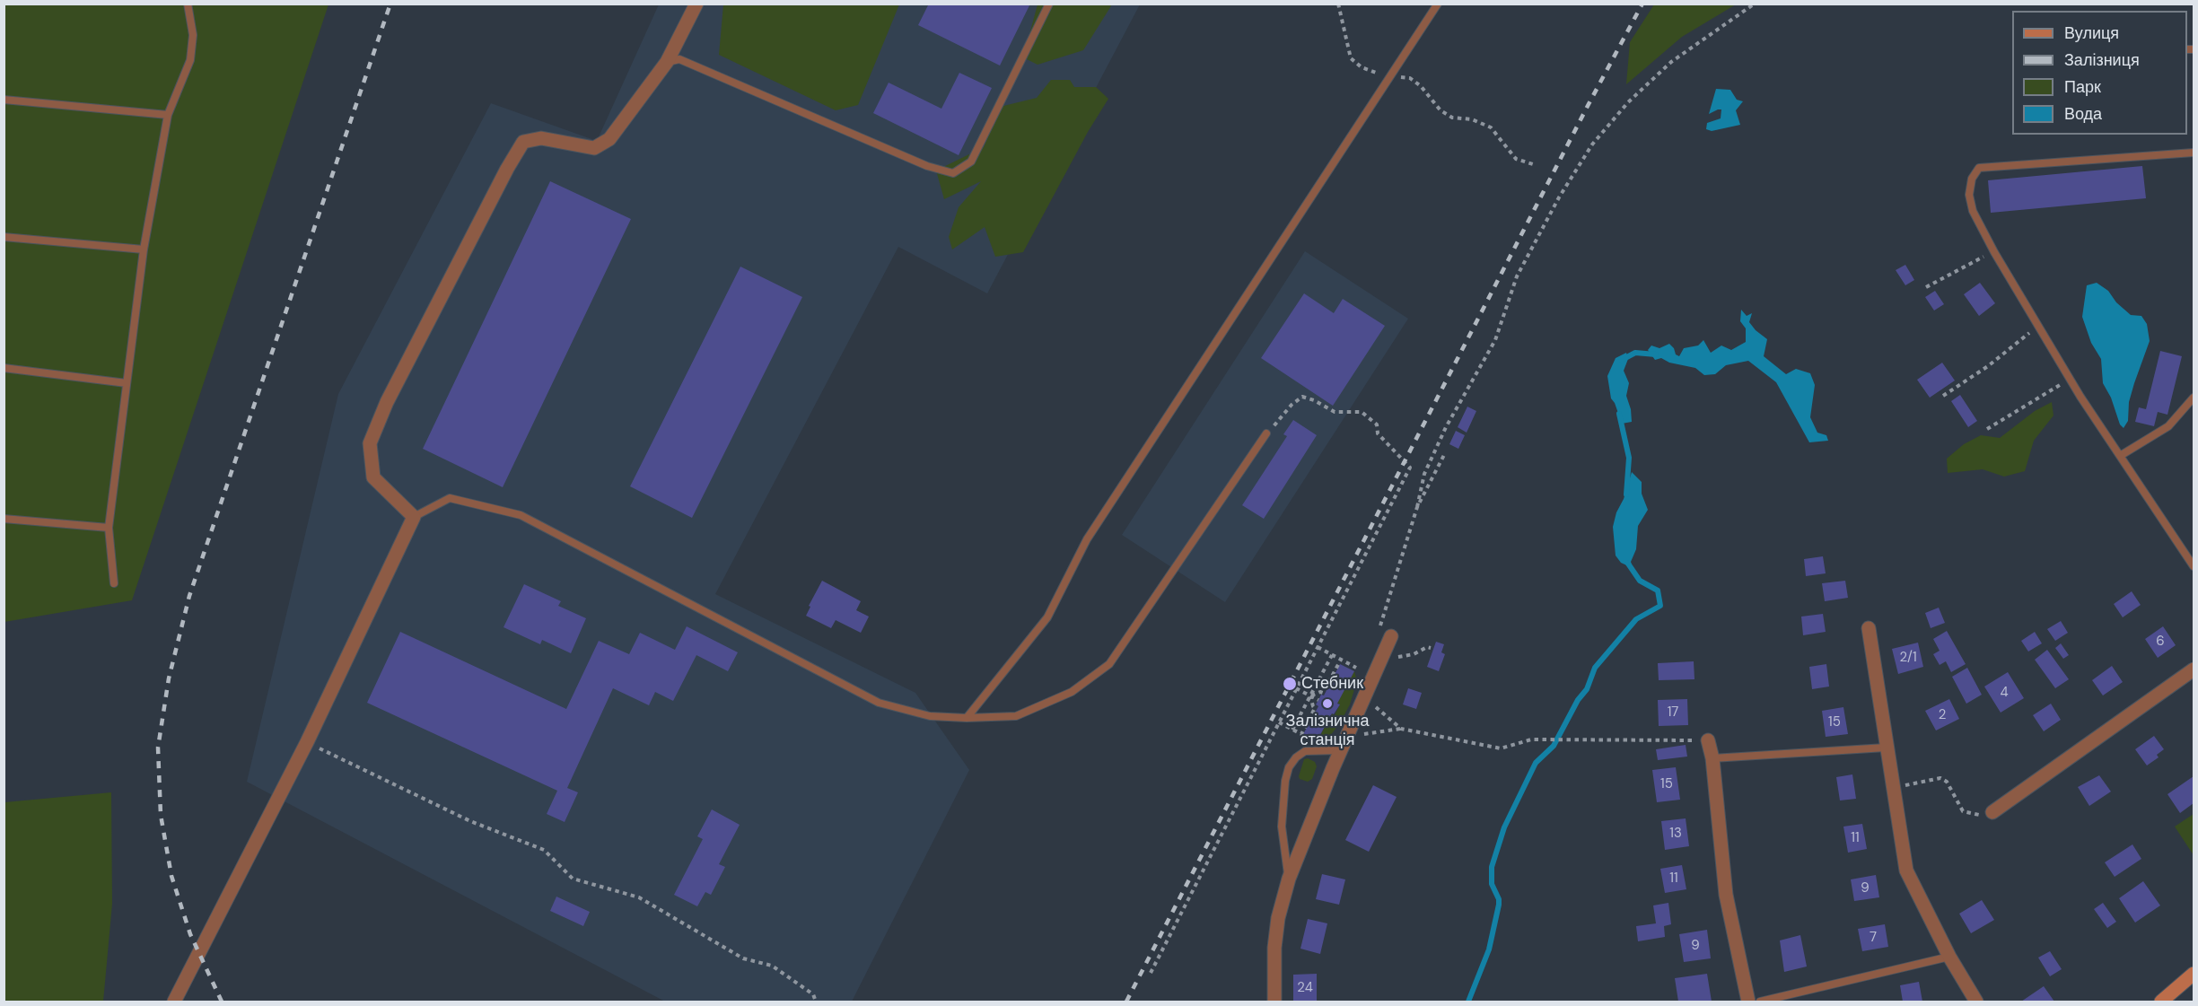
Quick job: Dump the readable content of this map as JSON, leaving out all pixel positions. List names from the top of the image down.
{
  "places": ["Стебник", "Залізнична станція"],
  "house_numbers": [
    "6",
    "2/1",
    "4",
    "17",
    "2",
    "15",
    "15",
    "13",
    "11",
    "11",
    "9",
    "7",
    "9",
    "24"
  ],
  "legend": [
    "Вулиця",
    "Залізниця",
    "Парк",
    "Вода"
  ]
}
